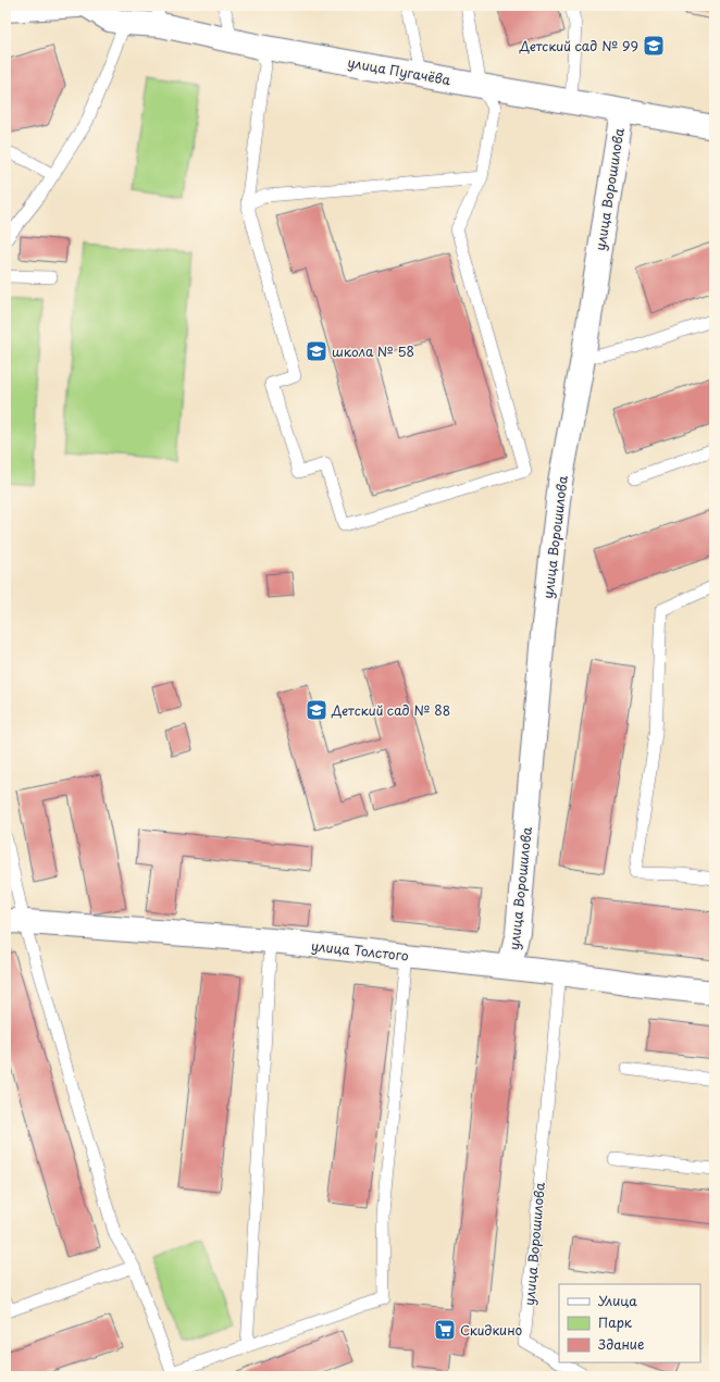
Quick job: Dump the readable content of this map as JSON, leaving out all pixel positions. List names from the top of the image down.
{
  "streets": {
    "street": ["улица Пугачёва", "улица Ворошилова", "улица Толстого"]
  },
  "crossings": [
    ["улица Пугачёва", "улица Ворошилова"],
    ["улица Ворошилова", "улица Толстого"]
  ],
  "places": {
    "school or university": ["Детский сад № 99", "школа № 58", "Детский сад № 88"],
    "supermarket": ["Скидкино"]
  },
  "legend": ["Улица", "Парк", "Здание"]
}
